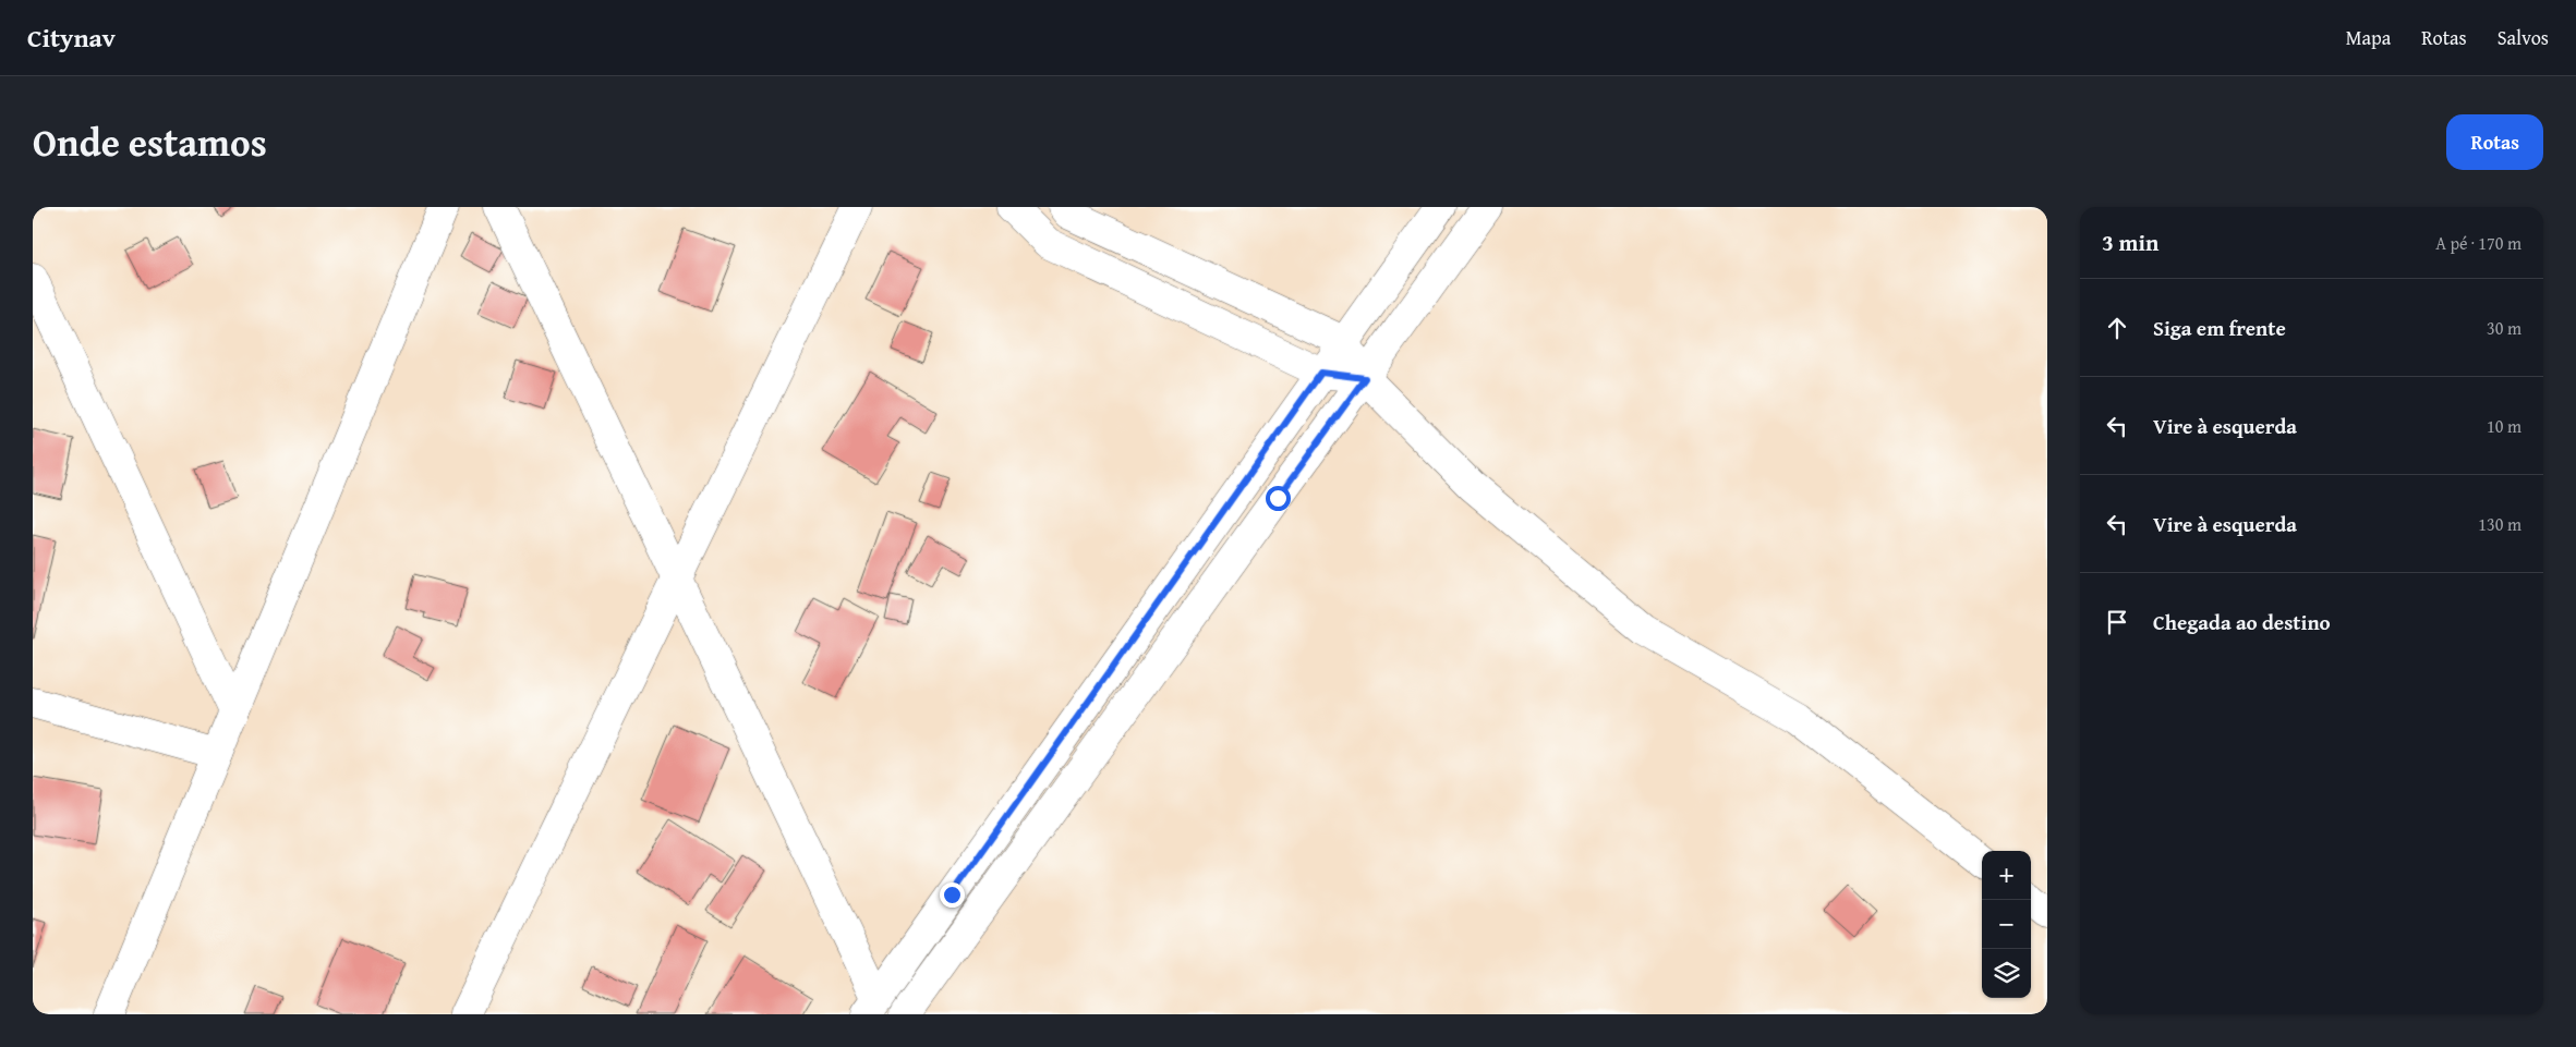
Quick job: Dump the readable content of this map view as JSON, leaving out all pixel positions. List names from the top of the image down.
{
  "page": {
    "header": "Citynav",
    "nav": ["Mapa", "Rotas", "Salvos"],
    "title": "Onde estamos",
    "buttons": "Rotas",
    "heading": ["3 min", "A pé · 170 m"],
    "list": [
      ["Siga em frente", "30 m"],
      ["Vire à esquerda", "10 m"],
      ["Vire à esquerda", "130 m"],
      "Chegada ao destino"
    ],
    "map_buttons": ["+", "−"]
  }
}
